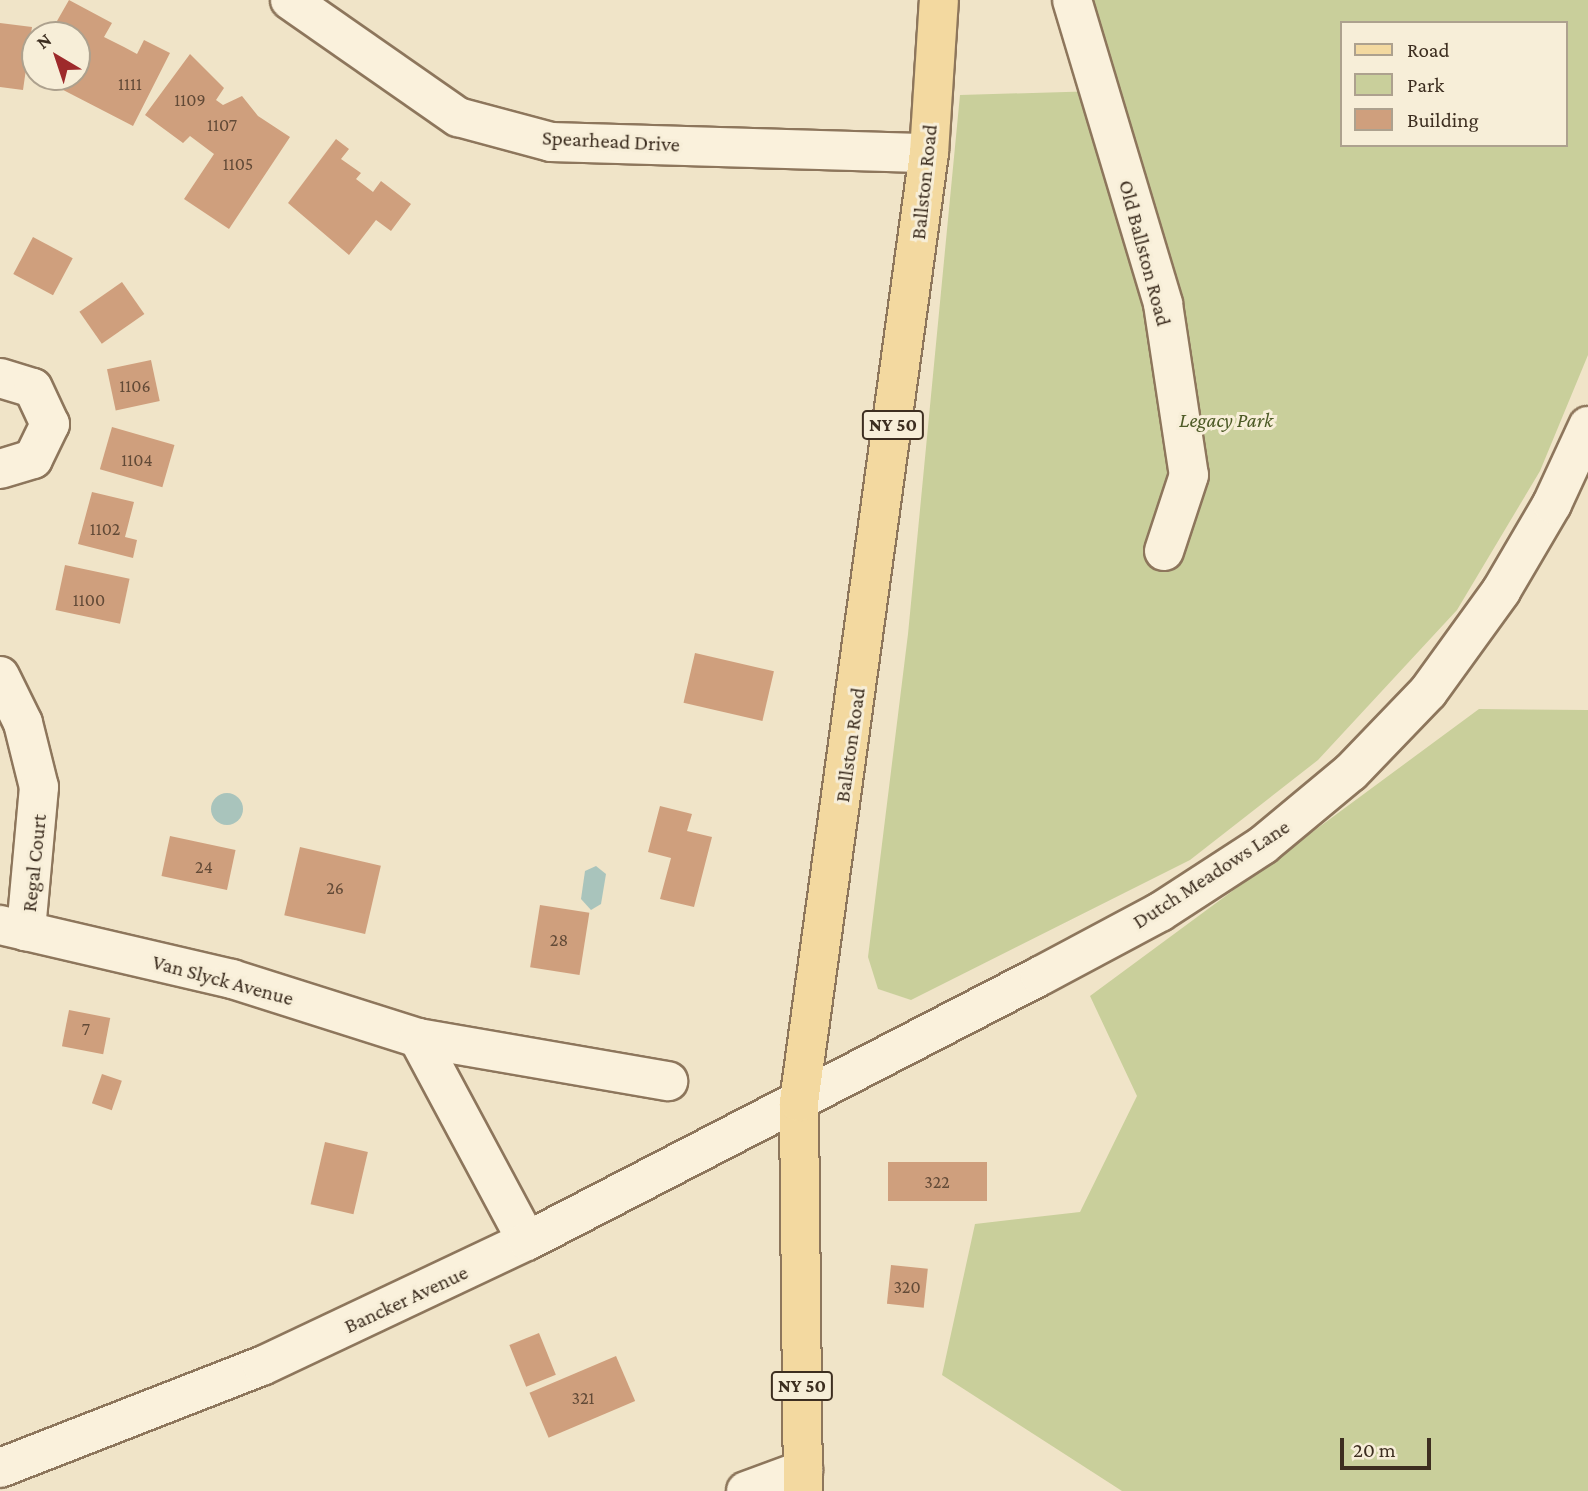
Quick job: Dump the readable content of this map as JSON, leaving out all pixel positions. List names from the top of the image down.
{
  "streets": {
    "main road": ["Ballston Road", "NY 50"],
    "street": [
      "Spearhead Drive",
      "Old Ballston Road",
      "Regal Court",
      "Dutch Meadows Lane",
      "Van Slyck Avenue",
      "Bancker Avenue"
    ]
  },
  "crossings": [
    ["Spearhead Drive", "Ballston Road"],
    ["Ballston Road", "Dutch Meadows Lane"],
    ["Ballston Road", "Bancker Avenue"],
    ["Regal Court", "Van Slyck Avenue"],
    ["Dutch Meadows Lane", "Bancker Avenue"]
  ],
  "parks": ["Legacy Park"],
  "house_numbers": [
    "1111",
    "1109",
    "1107",
    "1105",
    "1106",
    "1104",
    "1102",
    "1100",
    "24",
    "26",
    "28",
    "7",
    "322",
    "320",
    "321"
  ],
  "legend": ["Road", "Park", "Building"],
  "scale_bar": "20 m",
  "north": "top left"
}
